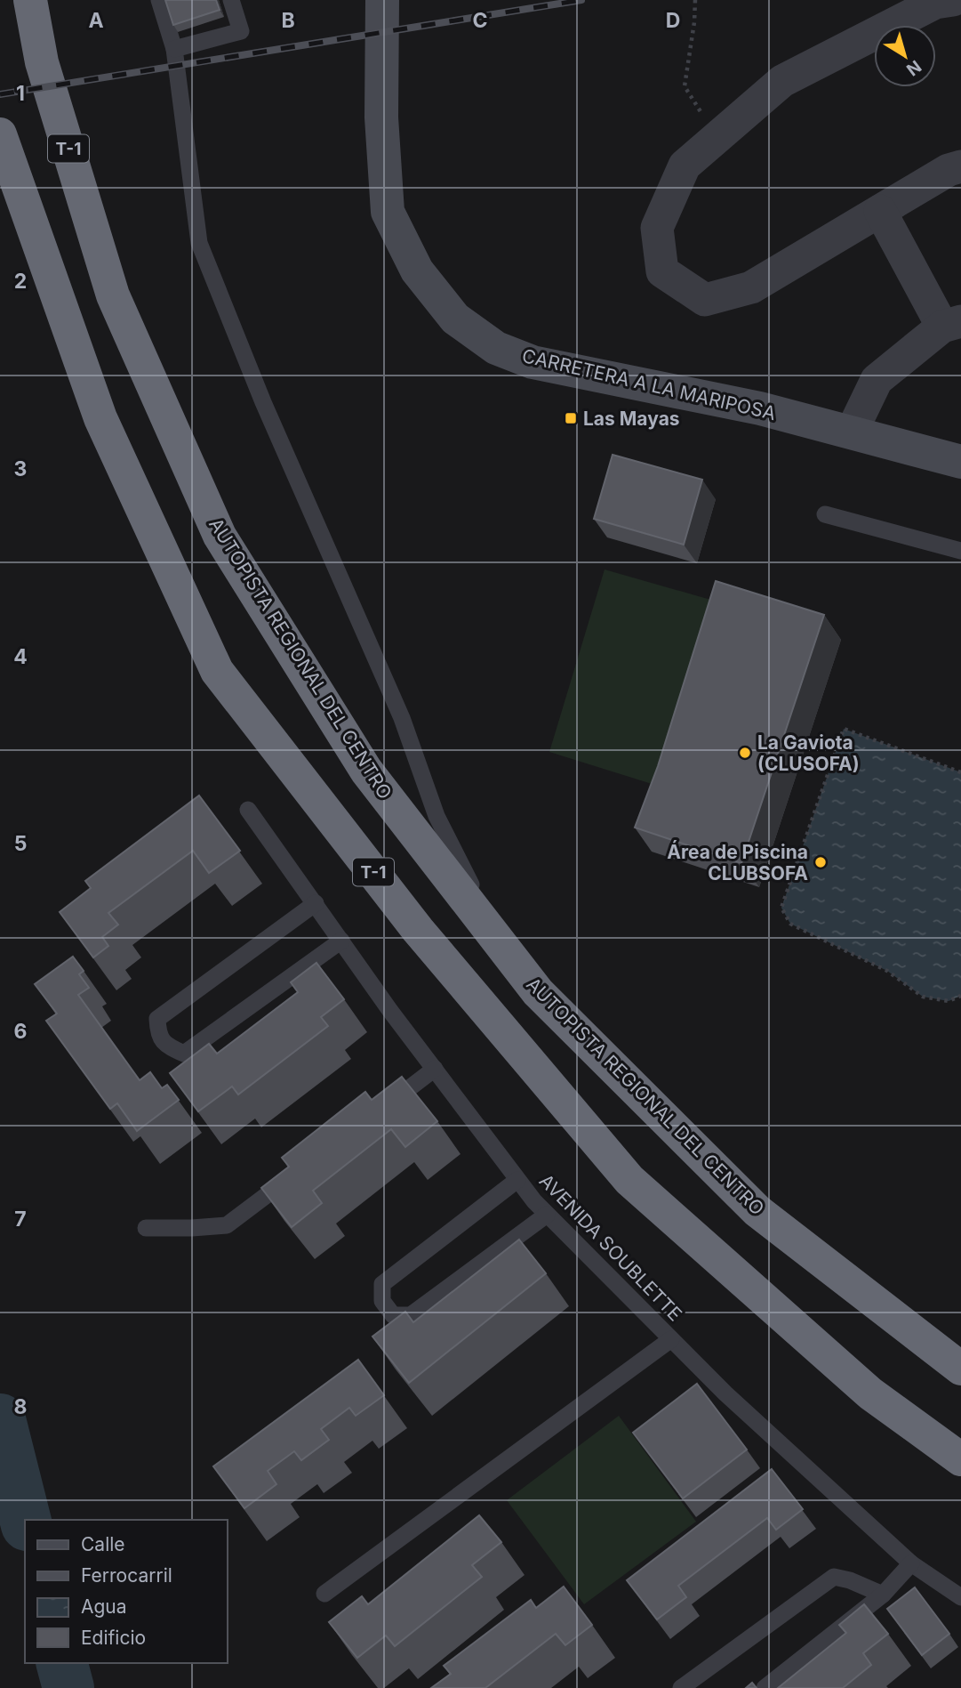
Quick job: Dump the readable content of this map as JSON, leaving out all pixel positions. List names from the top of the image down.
{
  "streets": {
    "highway": ["T-1", "AUTOPISTA REGIONAL DEL CENTRO"],
    "street": ["CARRETERA A LA MARIPOSA"],
    "lane": ["AVENIDA SOUBLETTE"]
  },
  "places": {
    "transit": ["Las Mayas"],
    "other": ["La Gaviota (CLUSOFA)", "Área de Piscina CLUBSOFA"]
  },
  "legend": [
    "Calle",
    "Ferrocarril",
    "Agua",
    "Edificio"
  ],
  "north": "bottom right",
  "grid": {
    "columns": [
      "A",
      "B",
      "C",
      "D"
    ],
    "rows": [
      "1",
      "2",
      "3",
      "4",
      "5",
      "6",
      "7",
      "8"
    ]
  }
}
